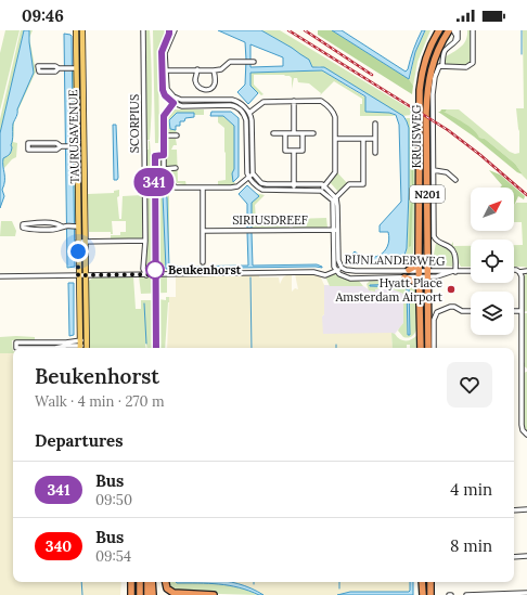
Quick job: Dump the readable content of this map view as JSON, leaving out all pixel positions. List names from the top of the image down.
{
  "streets": {
    "highway": ["KRUISWEG", "N201"],
    "main road": ["TAURUSAVENUE"],
    "street": ["SCORPIUS", "SIRIUSDREEF", "RIJNLANDERWEG"]
  },
  "crossings": [
    ["TAURUSAVENUE", "RIJNLANDERWEG"],
    ["KRUISWEG", "RIJNLANDERWEG"]
  ],
  "places": ["Beukenhorst", "Hyatt Place Amsterdam Airport"],
  "lines": ["bus line 341"],
  "north": "top right",
  "page": {
    "status": "09:46",
    "on_map": "341",
    "heading": [
      ["Beukenhorst", "Walk · 4 min · 270 m"],
      "Departures"
    ],
    "list": [
      {
        "mark": "341",
        "name": "Bus",
        "note": "09:50",
        "value": "4 min"
      },
      {
        "mark": "340",
        "name": "Bus",
        "note": "09:54",
        "value": "8 min"
      }
    ]
  }
}
